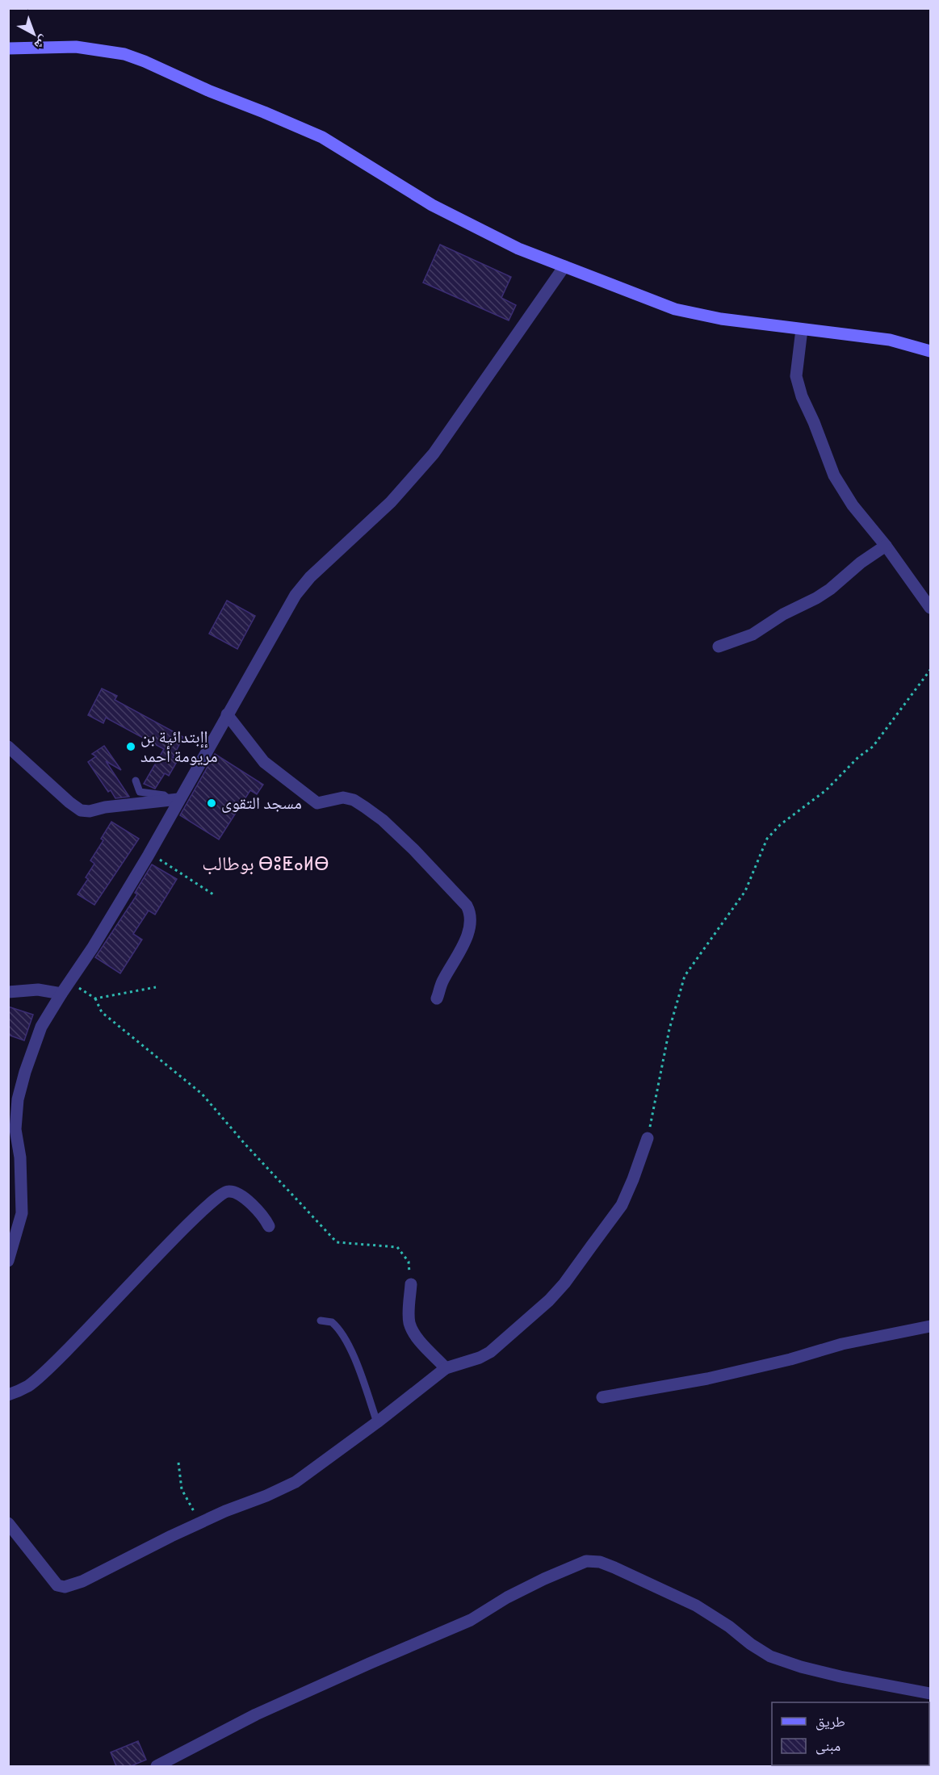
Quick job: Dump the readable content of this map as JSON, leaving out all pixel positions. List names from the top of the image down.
{
  "districts": ["بوطالب ⴱⵓⵟⴰⵍⴱ"],
  "places": ["إإبتدائية بن مريومة أحمد", "مسجد التقوى"],
  "legend": ["طريق", "مبنى"],
  "north": "bottom right"
}
